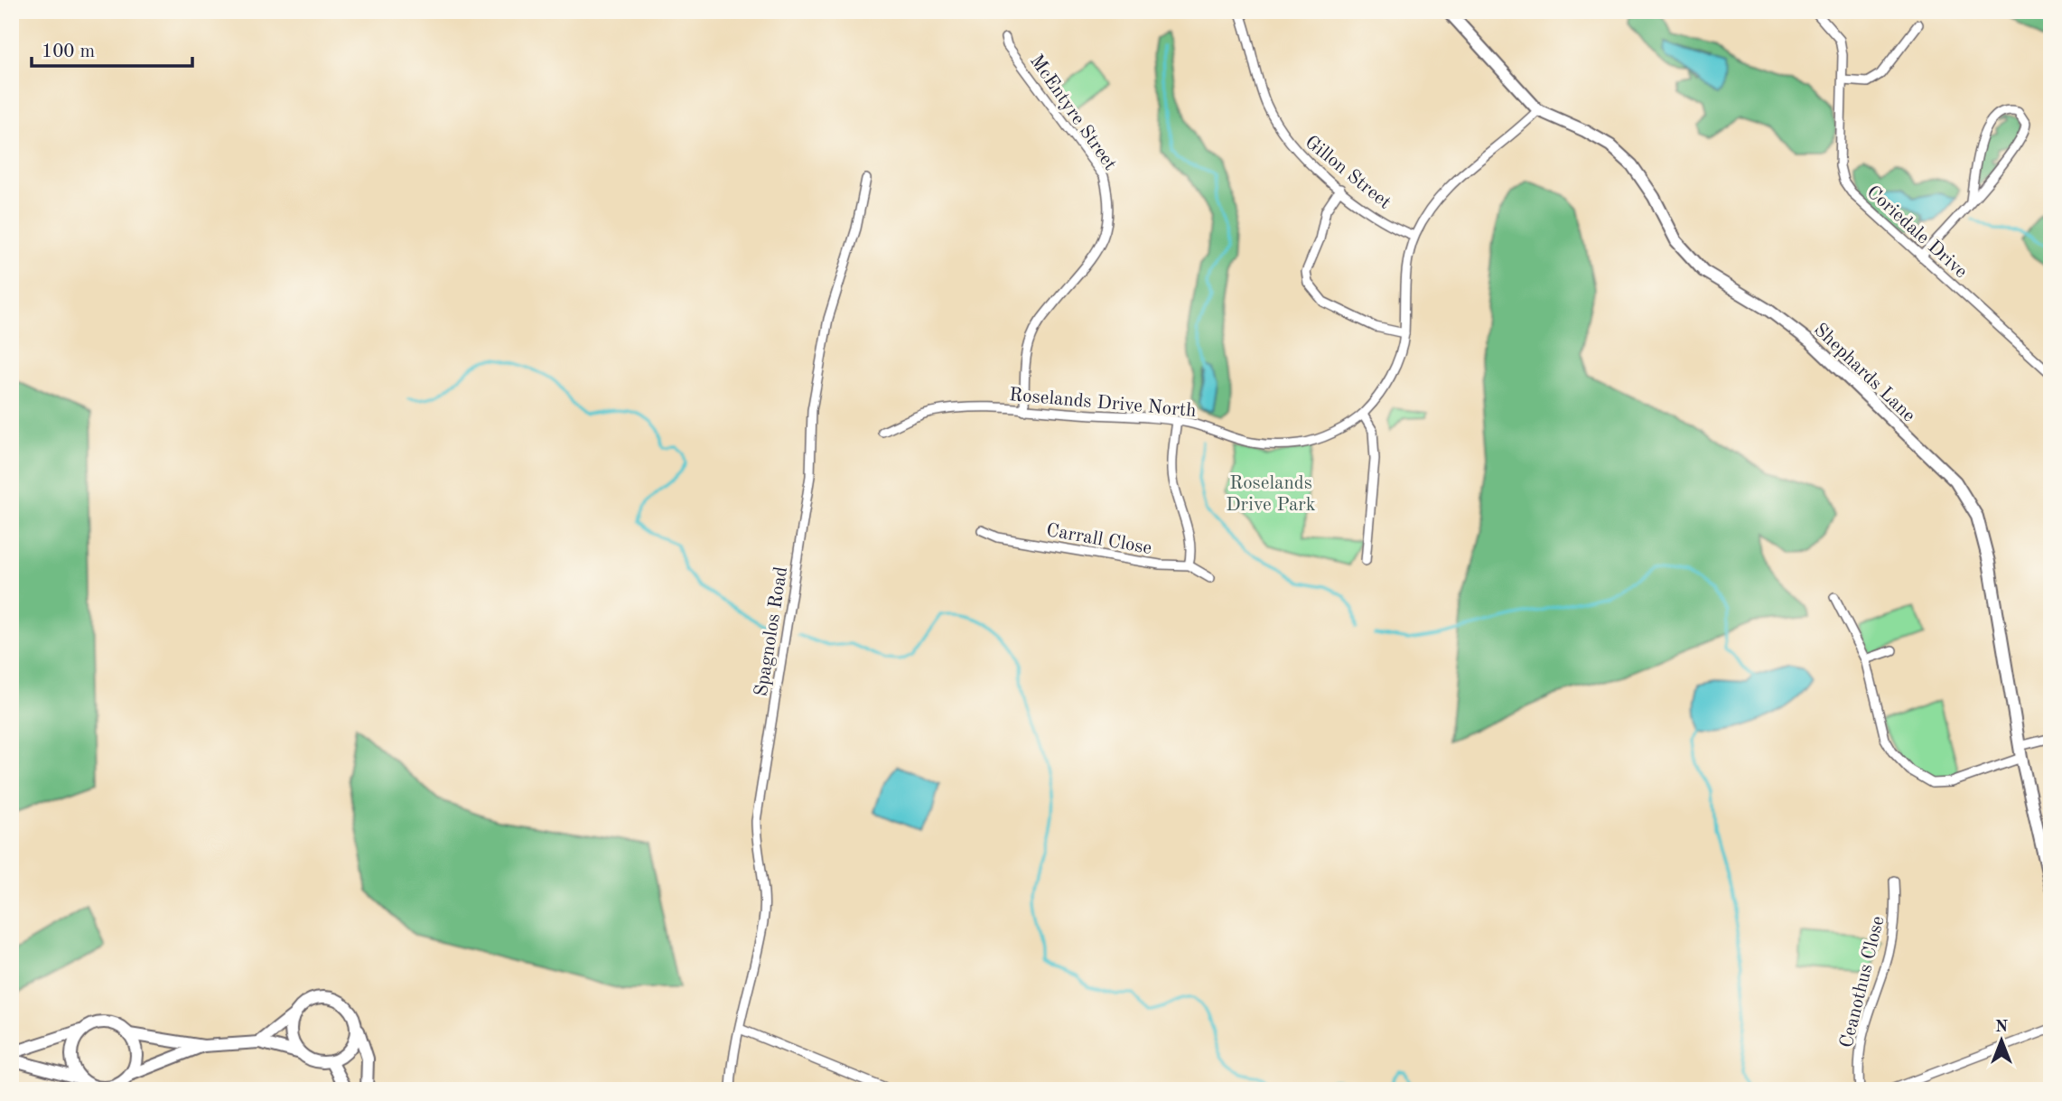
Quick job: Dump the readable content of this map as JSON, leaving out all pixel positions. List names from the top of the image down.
{
  "streets": {
    "street": [
      "McEntyre Street",
      "Gillon Street",
      "Coriedale Drive",
      "Shephards Lane",
      "Roselands Drive North",
      "Carrall Close",
      "Spagnolos Road",
      "Ceanothus Close"
    ]
  },
  "crossings": [
    ["McEntyre Street", "Roselands Drive North"],
    ["Gillon Street", "Roselands Drive North"],
    ["Shephards Lane", "Roselands Drive North"]
  ],
  "parks": ["Roselands Drive Park"],
  "scale_bar": "100 m",
  "north": "top"
}
